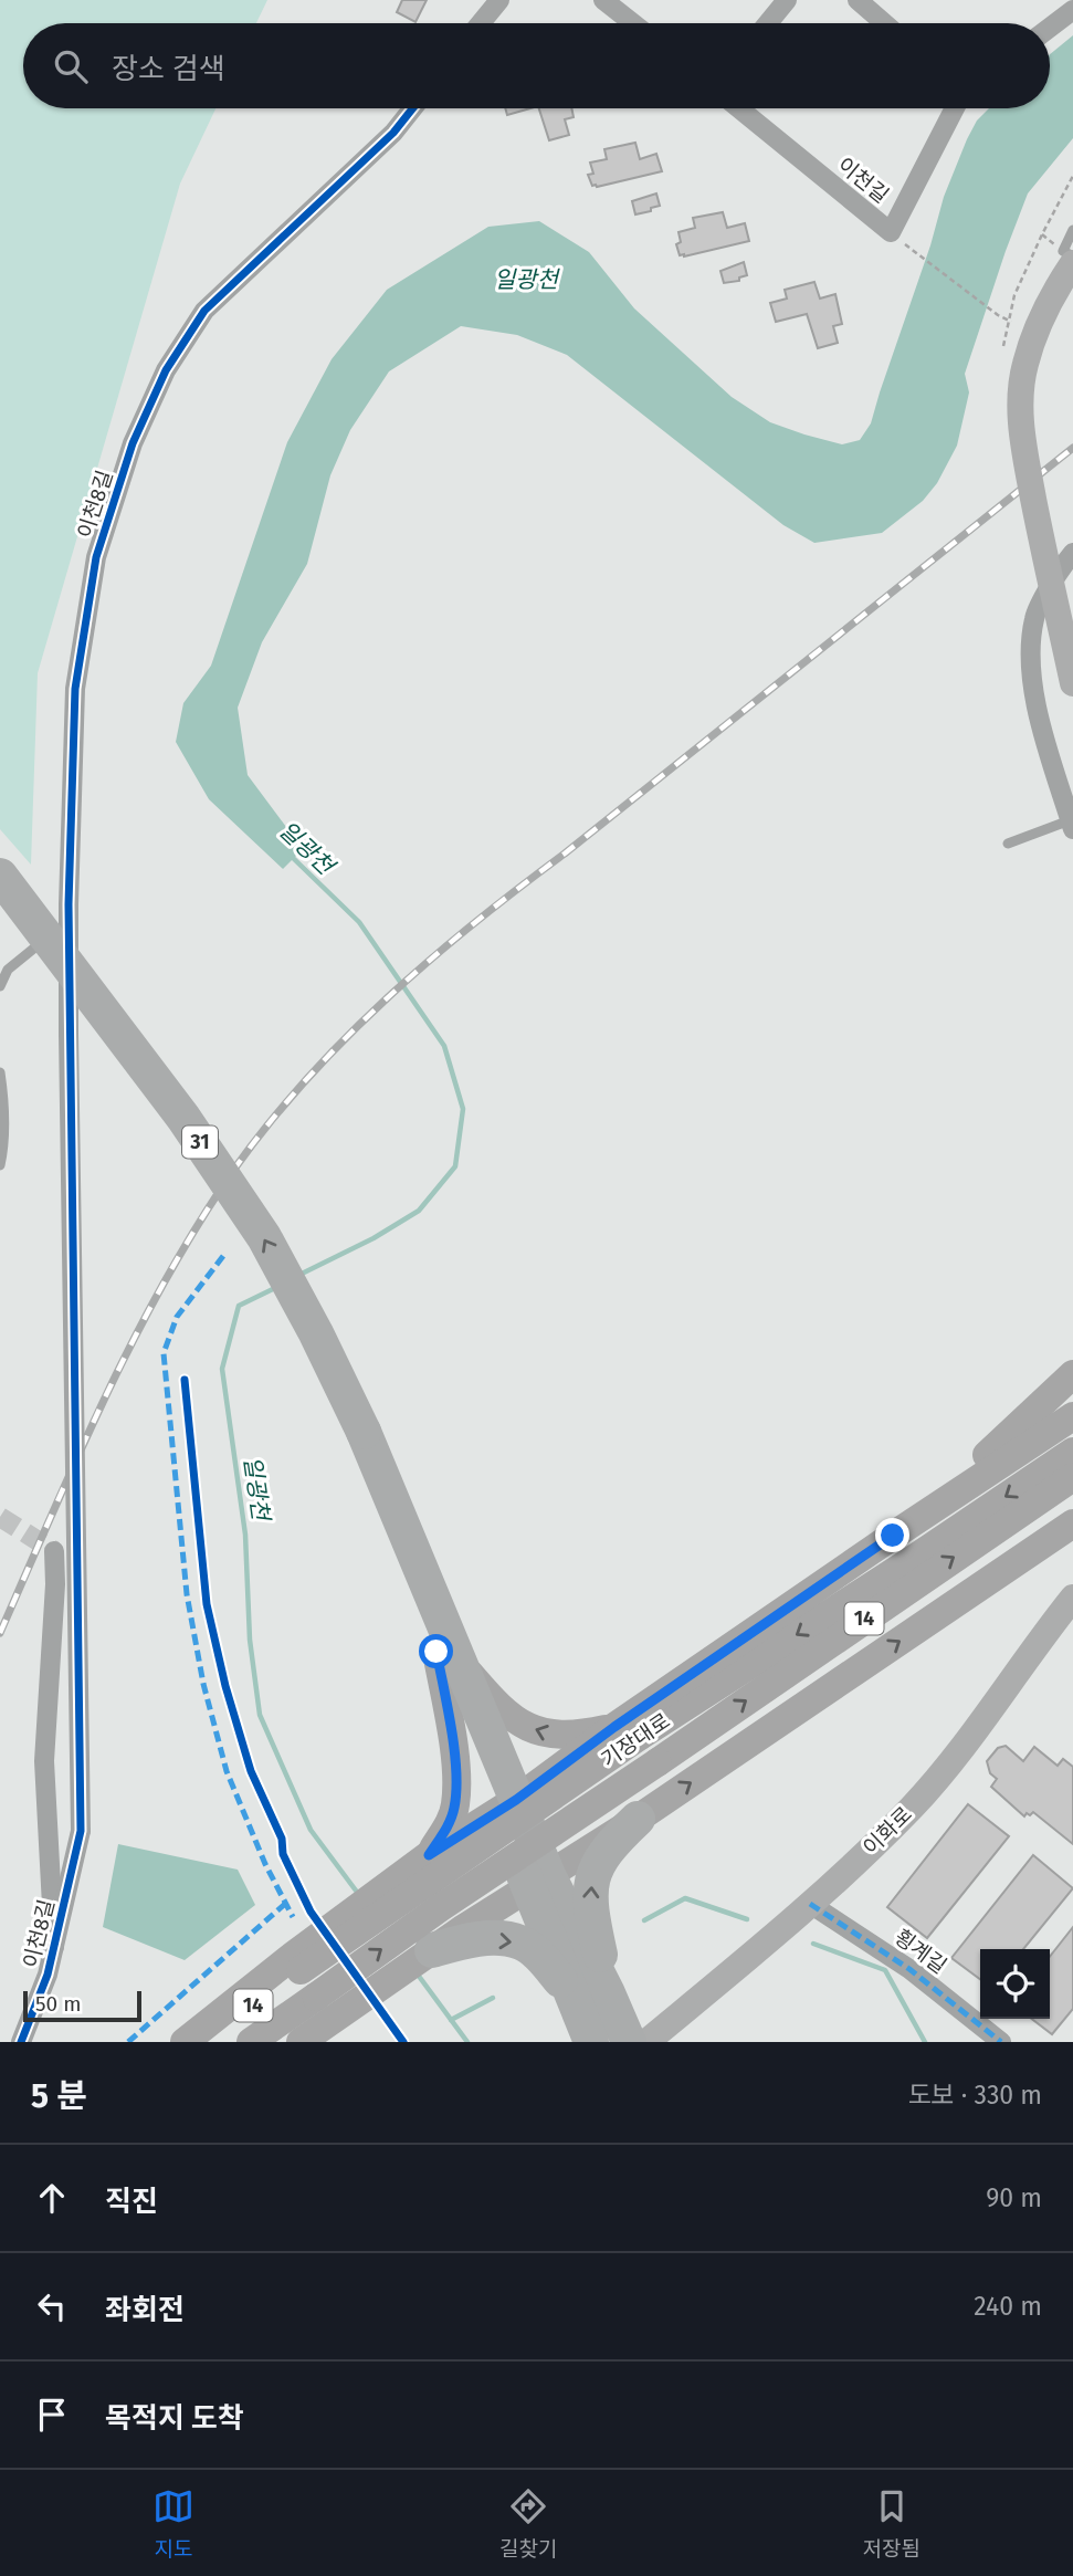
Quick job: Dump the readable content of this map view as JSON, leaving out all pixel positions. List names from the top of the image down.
{
  "streets": {
    "highway": ["31"],
    "main road": ["14", "기장대로", "이화로"],
    "street": ["이천길", "이천8길", "횡계길"]
  },
  "crossings": [
    ["이화로", "횡계길"]
  ],
  "water": ["일광천"],
  "scale_bar": "50 m",
  "page": {
    "search": "장소 검색",
    "scale": "50 m",
    "heading": ["5 분", "도보 · 330 m"],
    "list": [
      ["직진", "90 m"],
      ["좌회전", "240 m"],
      "목적지 도착"
    ],
    "nav": ["지도", "길찾기", "저장됨"]
  }
}
